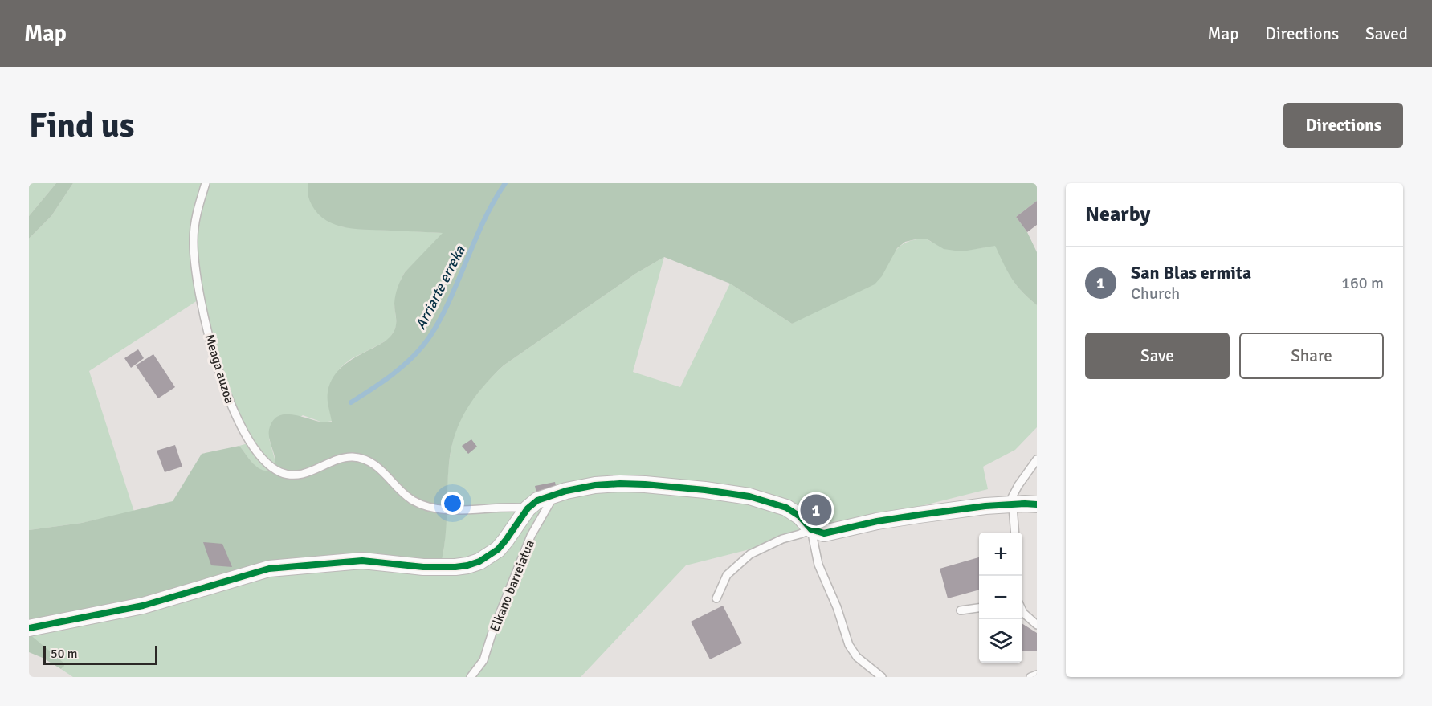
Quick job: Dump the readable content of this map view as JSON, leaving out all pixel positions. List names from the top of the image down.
{
  "streets": {
    "lane": ["Meaga auzoa", "Elkano barreiatua"]
  },
  "water": ["Arriarte erreka"],
  "scale_bar": "50 m",
  "page": {
    "header": "Map",
    "nav": ["Map", "Directions", "Saved"],
    "buttons": [
      "Directions",
      ["Save", "Share"]
    ],
    "title": "Find us",
    "heading": "Nearby",
    "list": [
      {
        "mark": "1",
        "name": "San Blas ermita",
        "note": "Church",
        "value": "160 m"
      }
    ],
    "pins": "1",
    "map_buttons": ["+", "−"],
    "scale": "50 m"
  }
}
